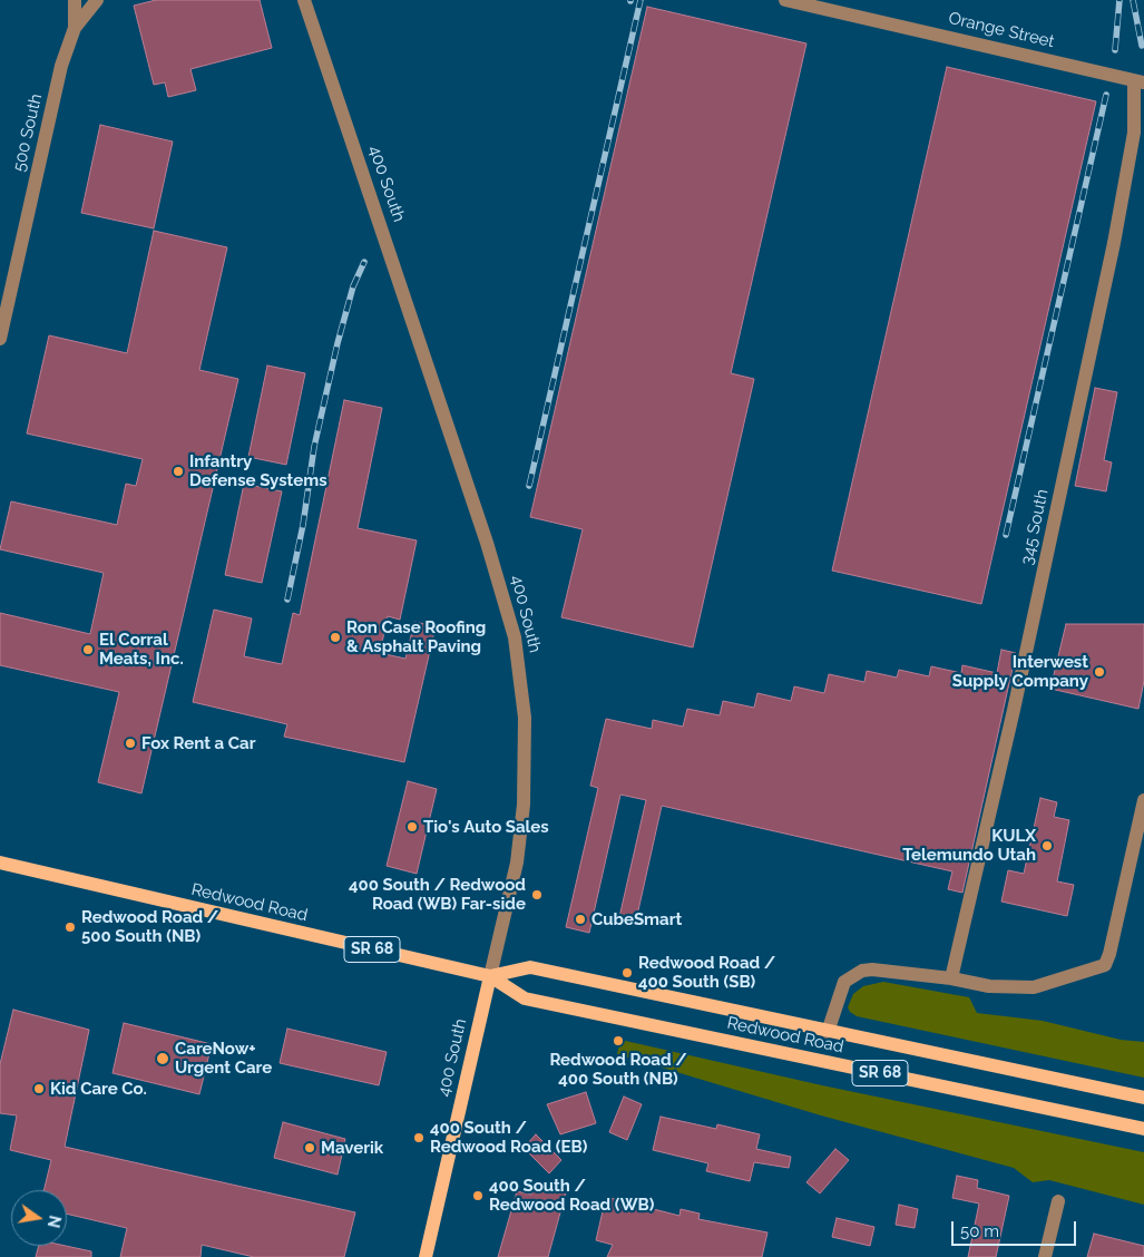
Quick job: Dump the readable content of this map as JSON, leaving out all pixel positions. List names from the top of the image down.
{
  "streets": {
    "main road": ["400 South", "Redwood Road", "SR 68"],
    "street": ["Orange Street", "500 South", "345 South"]
  },
  "crossings": [
    ["Orange Street", "345 South"],
    ["400 South", "Redwood Road"]
  ],
  "places": [
    "Infantry Defense Systems",
    "Ron Case Roofing & Asphalt Paving",
    "El Corral Meats, Inc.",
    "Interwest Supply Company",
    "Fox Rent a Car",
    "Tio's Auto Sales",
    "KULX Telemundo Utah",
    "400 South / Redwood Road (WB) Far-side",
    "CubeSmart",
    "Redwood Road / 500 South (NB)",
    "Redwood Road / 400 South (SB)",
    "Redwood Road / 400 South (NB)",
    "CareNow+ Urgent Care",
    "Kid Care Co.",
    "400 South / Redwood Road (EB)",
    "Maverik",
    "400 South / Redwood Road (WB)"
  ],
  "scale_bar": "50 m",
  "north": "right"
}
